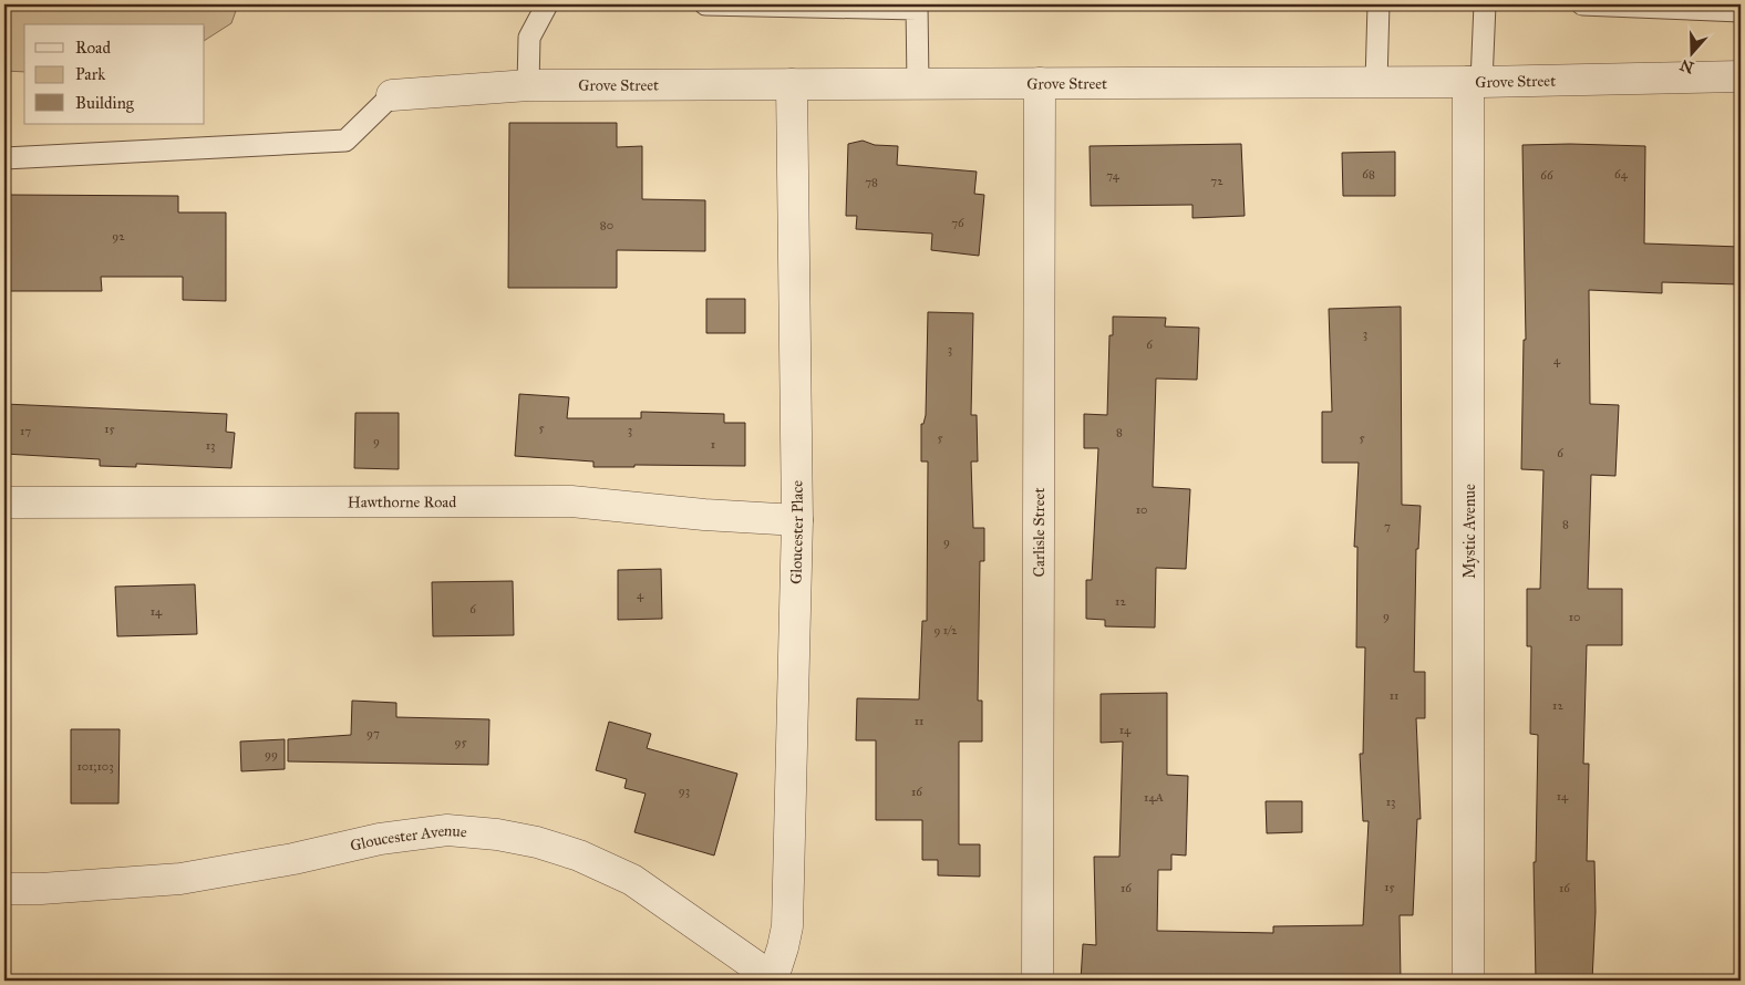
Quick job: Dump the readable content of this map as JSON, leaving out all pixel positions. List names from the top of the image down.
{
  "streets": {
    "street": [
      "Grove Street",
      "Hawthorne Road",
      "Mystic Avenue",
      "Gloucester Place",
      "Carlisle Street",
      "Gloucester Avenue"
    ]
  },
  "crossings": [
    ["Grove Street", "Mystic Avenue"],
    ["Grove Street", "Gloucester Place"],
    ["Grove Street", "Carlisle Street"],
    ["Hawthorne Road", "Gloucester Place"],
    ["Gloucester Place", "Gloucester Avenue"]
  ],
  "house_numbers": [
    "68",
    "64",
    "74",
    "66",
    "72",
    "78",
    "76",
    "80",
    "92",
    "3",
    "6",
    "3",
    "4",
    "5",
    "15",
    "3",
    "17",
    "8",
    "5",
    "5",
    "9",
    "1",
    "13",
    "6",
    "10",
    "8",
    "7",
    "9",
    "4",
    "12",
    "6",
    "14",
    "9",
    "10",
    "9 1/2",
    "11",
    "12",
    "11",
    "14",
    "97",
    "95",
    "99",
    "101;103",
    "93",
    "16",
    "14",
    "14A",
    "13",
    "15",
    "16",
    "16"
  ],
  "legend": ["Road", "Park", "Building"],
  "north": "bottom"
}
